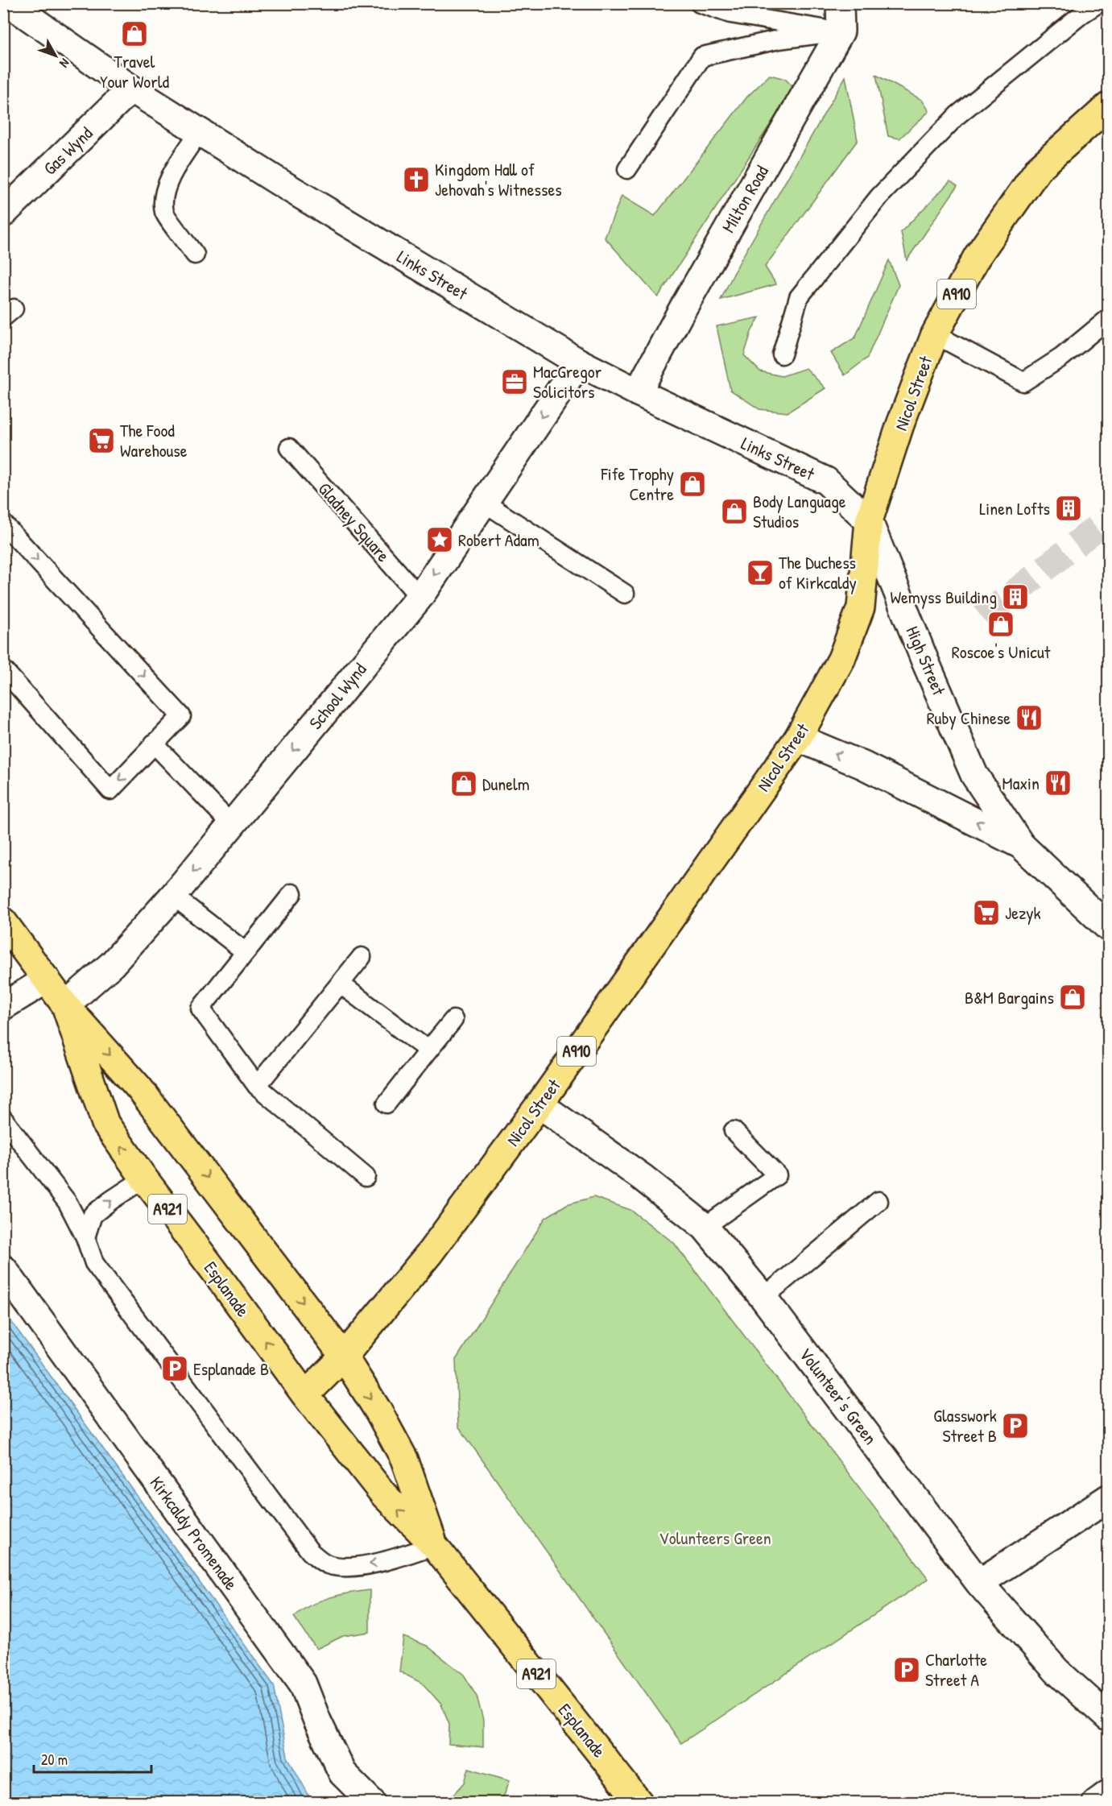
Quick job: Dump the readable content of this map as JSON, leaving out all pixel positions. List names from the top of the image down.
{
  "streets": {
    "main road": [
      "A910",
      "Nicol Street",
      "A921",
      "Esplanade"
    ],
    "street": [
      "Gas Wynd",
      "Milton Road",
      "Links Street",
      "High Street",
      "School Wynd",
      "Volunteer's Green",
      "Kirkcaldy Promenade"
    ],
    "lane": ["Gladney Square"]
  },
  "crossings": [
    ["Gas Wynd", "Links Street"],
    ["Milton Road", "Links Street"],
    ["Links Street", "Nicol Street"],
    ["Links Street", "High Street"],
    ["Links Street", "School Wynd"],
    ["Nicol Street", "High Street"],
    ["Nicol Street", "Esplanade"],
    ["Nicol Street", "Volunteer's Green"],
    ["Gladney Square", "School Wynd"],
    ["School Wynd", "Esplanade"]
  ],
  "one_way": ["School Wynd"],
  "parks": ["Volunteers Green"],
  "places": {
    "shop": [
      "Travel Your World",
      "Fife Trophy Centre",
      "Body Language Studios",
      "Roscoe's Unicut",
      "Dunelm",
      "B&M Bargains"
    ],
    "church": ["Kingdom Hall of Jehovah's Witnesses"],
    "office": ["MacGregor Solicitors"],
    "supermarket": ["The Food Warehouse", "Jezyk"],
    "building": ["Linen Lofts", "Wemyss Building"],
    "place": ["Robert Adam"],
    "bar": ["The Duchess of Kirkcaldy"],
    "restaurant": ["Ruby Chinese", "Maxin"],
    "parking": ["Esplanade B", "Glasswork Street B", "Charlotte Street A"]
  },
  "scale_bar": "20 m",
  "north": "bottom right"
}
